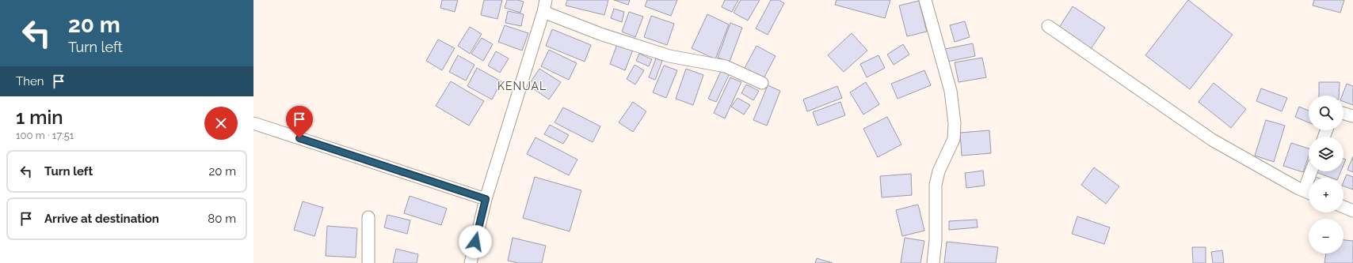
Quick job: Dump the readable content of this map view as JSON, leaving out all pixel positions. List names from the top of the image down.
{
  "districts": ["KENUAL"],
  "page": {
    "turn": ["20 m", "Turn left"],
    "then": "Then",
    "map_buttons": ["+", "−"],
    "heading": ["1 min", "100 m · 17:51"],
    "list": [
      {
        "name": "Turn left",
        "value": "20 m"
      },
      {
        "name": "Arrive at destination",
        "value": "80 m"
      }
    ]
  }
}
